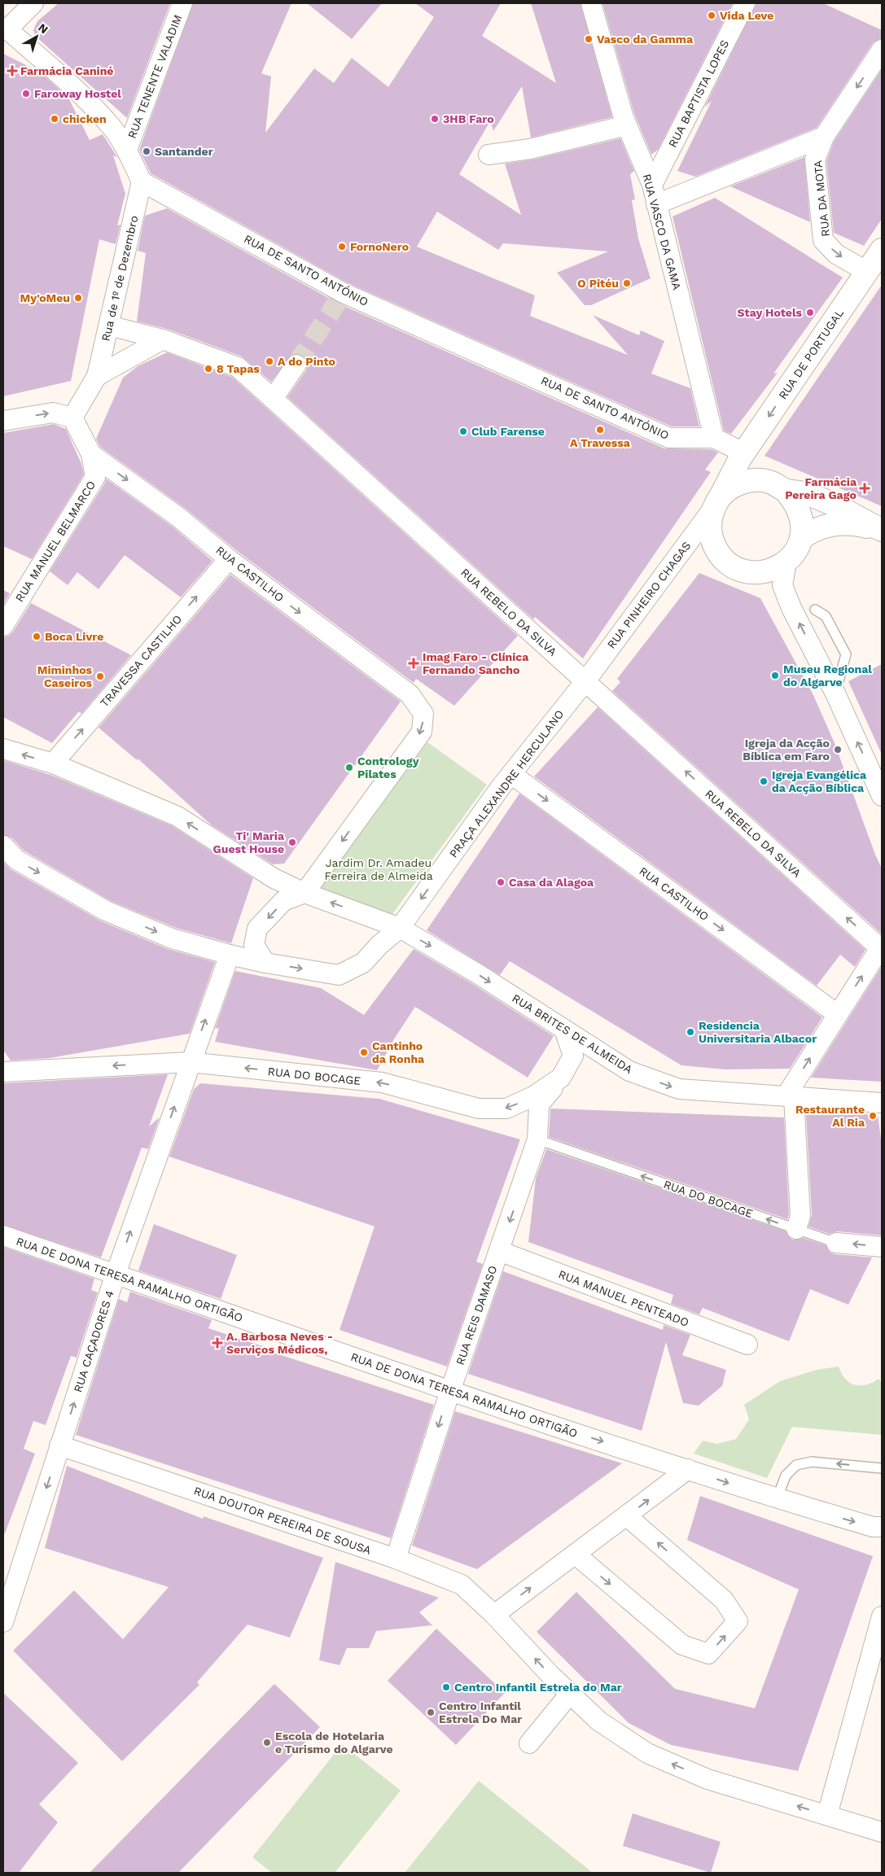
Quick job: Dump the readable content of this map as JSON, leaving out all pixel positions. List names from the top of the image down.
{
  "streets": {
    "street": [
      "RUA TENENTE VALADIM",
      "RUA BAPTISTA LOPES",
      "RUA DA MOTA",
      "RUA VASCO DA GAMA",
      "RUA DE SANTO ANTÓNIO",
      "Rua de 1º de Dezembro",
      "RUA DE PORTUGAL",
      "RUA MANUEL BELMARCO",
      "RUA CASTILHO",
      "RUA PINHEIRO CHAGAS",
      "RUA REBELO DA SILVA",
      "TRAVESSA CASTILHO",
      "PRAÇA ALEXANDRE HERCULANO",
      "RUA BRITES DE ALMEIDA",
      "RUA DO BOCAGE",
      "RUA DE DONA TERESA RAMALHO ORTIGÃO",
      "RUA MANUEL PENTEADO",
      "RUA REIS DAMASO",
      "RUA CAÇADORES 4",
      "RUA DOUTOR PEREIRA DE SOUSA"
    ]
  },
  "crossings": [
    ["RUA BAPTISTA LOPES", "RUA VASCO DA GAMA"],
    ["RUA DA MOTA", "RUA DE PORTUGAL"],
    ["RUA VASCO DA GAMA", "RUA DE SANTO ANTÓNIO"],
    ["RUA DE SANTO ANTÓNIO", "Rua de 1º de Dezembro"],
    ["Rua de 1º de Dezembro", "RUA REBELO DA SILVA"],
    ["RUA DE PORTUGAL", "RUA PINHEIRO CHAGAS"],
    ["RUA MANUEL BELMARCO", "RUA CASTILHO"],
    ["RUA CASTILHO", "RUA REBELO DA SILVA"],
    ["RUA CASTILHO", "TRAVESSA CASTILHO"],
    ["RUA CASTILHO", "PRAÇA ALEXANDRE HERCULANO"],
    ["RUA PINHEIRO CHAGAS", "RUA REBELO DA SILVA"],
    ["RUA PINHEIRO CHAGAS", "PRAÇA ALEXANDRE HERCULANO"],
    ["RUA REBELO DA SILVA", "PRAÇA ALEXANDRE HERCULANO"],
    ["PRAÇA ALEXANDRE HERCULANO", "RUA BRITES DE ALMEIDA"],
    ["PRAÇA ALEXANDRE HERCULANO", "RUA CAÇADORES 4"],
    ["RUA BRITES DE ALMEIDA", "RUA DO BOCAGE"],
    ["RUA DO BOCAGE", "RUA REIS DAMASO"],
    ["RUA DO BOCAGE", "RUA CAÇADORES 4"],
    ["RUA DE DONA TERESA RAMALHO ORTIGÃO", "RUA REIS DAMASO"],
    ["RUA DE DONA TERESA RAMALHO ORTIGÃO", "RUA CAÇADORES 4"],
    ["RUA MANUEL PENTEADO", "RUA REIS DAMASO"],
    ["RUA REIS DAMASO", "RUA DOUTOR PEREIRA DE SOUSA"],
    ["RUA CAÇADORES 4", "RUA DOUTOR PEREIRA DE SOUSA"]
  ],
  "one_way": [
    "RUA DA MOTA",
    "RUA DE PORTUGAL",
    "RUA CASTILHO",
    "TRAVESSA CASTILHO",
    "RUA BRITES DE ALMEIDA",
    "RUA DO BOCAGE",
    "RUA DE DONA TERESA RAMALHO ORTIGÃO",
    "RUA REIS DAMASO",
    "RUA DOUTOR PEREIRA DE SOUSA"
  ],
  "parks": ["Jardim Dr. Amadeu Ferreira de Almeida"],
  "places": {
    "other": [
      "Vida Leve",
      "Vasco da Gamma",
      "Faroway Hostel",
      "chicken",
      "3HB Faro",
      "Santander",
      "FornoNero",
      "O Pitéu",
      "My'oMeu",
      "Stay Hotels",
      "A do Pinto",
      "8 Tapas",
      "A Travessa",
      "Club Farense",
      "Boca Livre",
      "Museu Regional do Algarve",
      "Miminhos Caseiros",
      "Igreja da Acção Bíblica em Faro",
      "Contrology Pilates",
      "Igreja Evangélica da Acção Bíblica",
      "Ti' Maria Guest House",
      "Casa da Alagoa",
      "Residencia Universitaria Albacor",
      "Cantinho da Ronha",
      "Restaurante Al Ria",
      "Centro Infantil Estrela do Mar",
      "Centro Infantil Estrela Do Mar",
      "Escola de Hotelaria e Turismo do Algarve"
    ],
    "health": [
      "Farmácia Caniné",
      "Farmácia Pereira Gago",
      "Imag Faro - Clínica Fernando Sancho",
      "A. Barbosa Neves - Serviços Médicos,"
    ]
  },
  "north": "top right"
}
